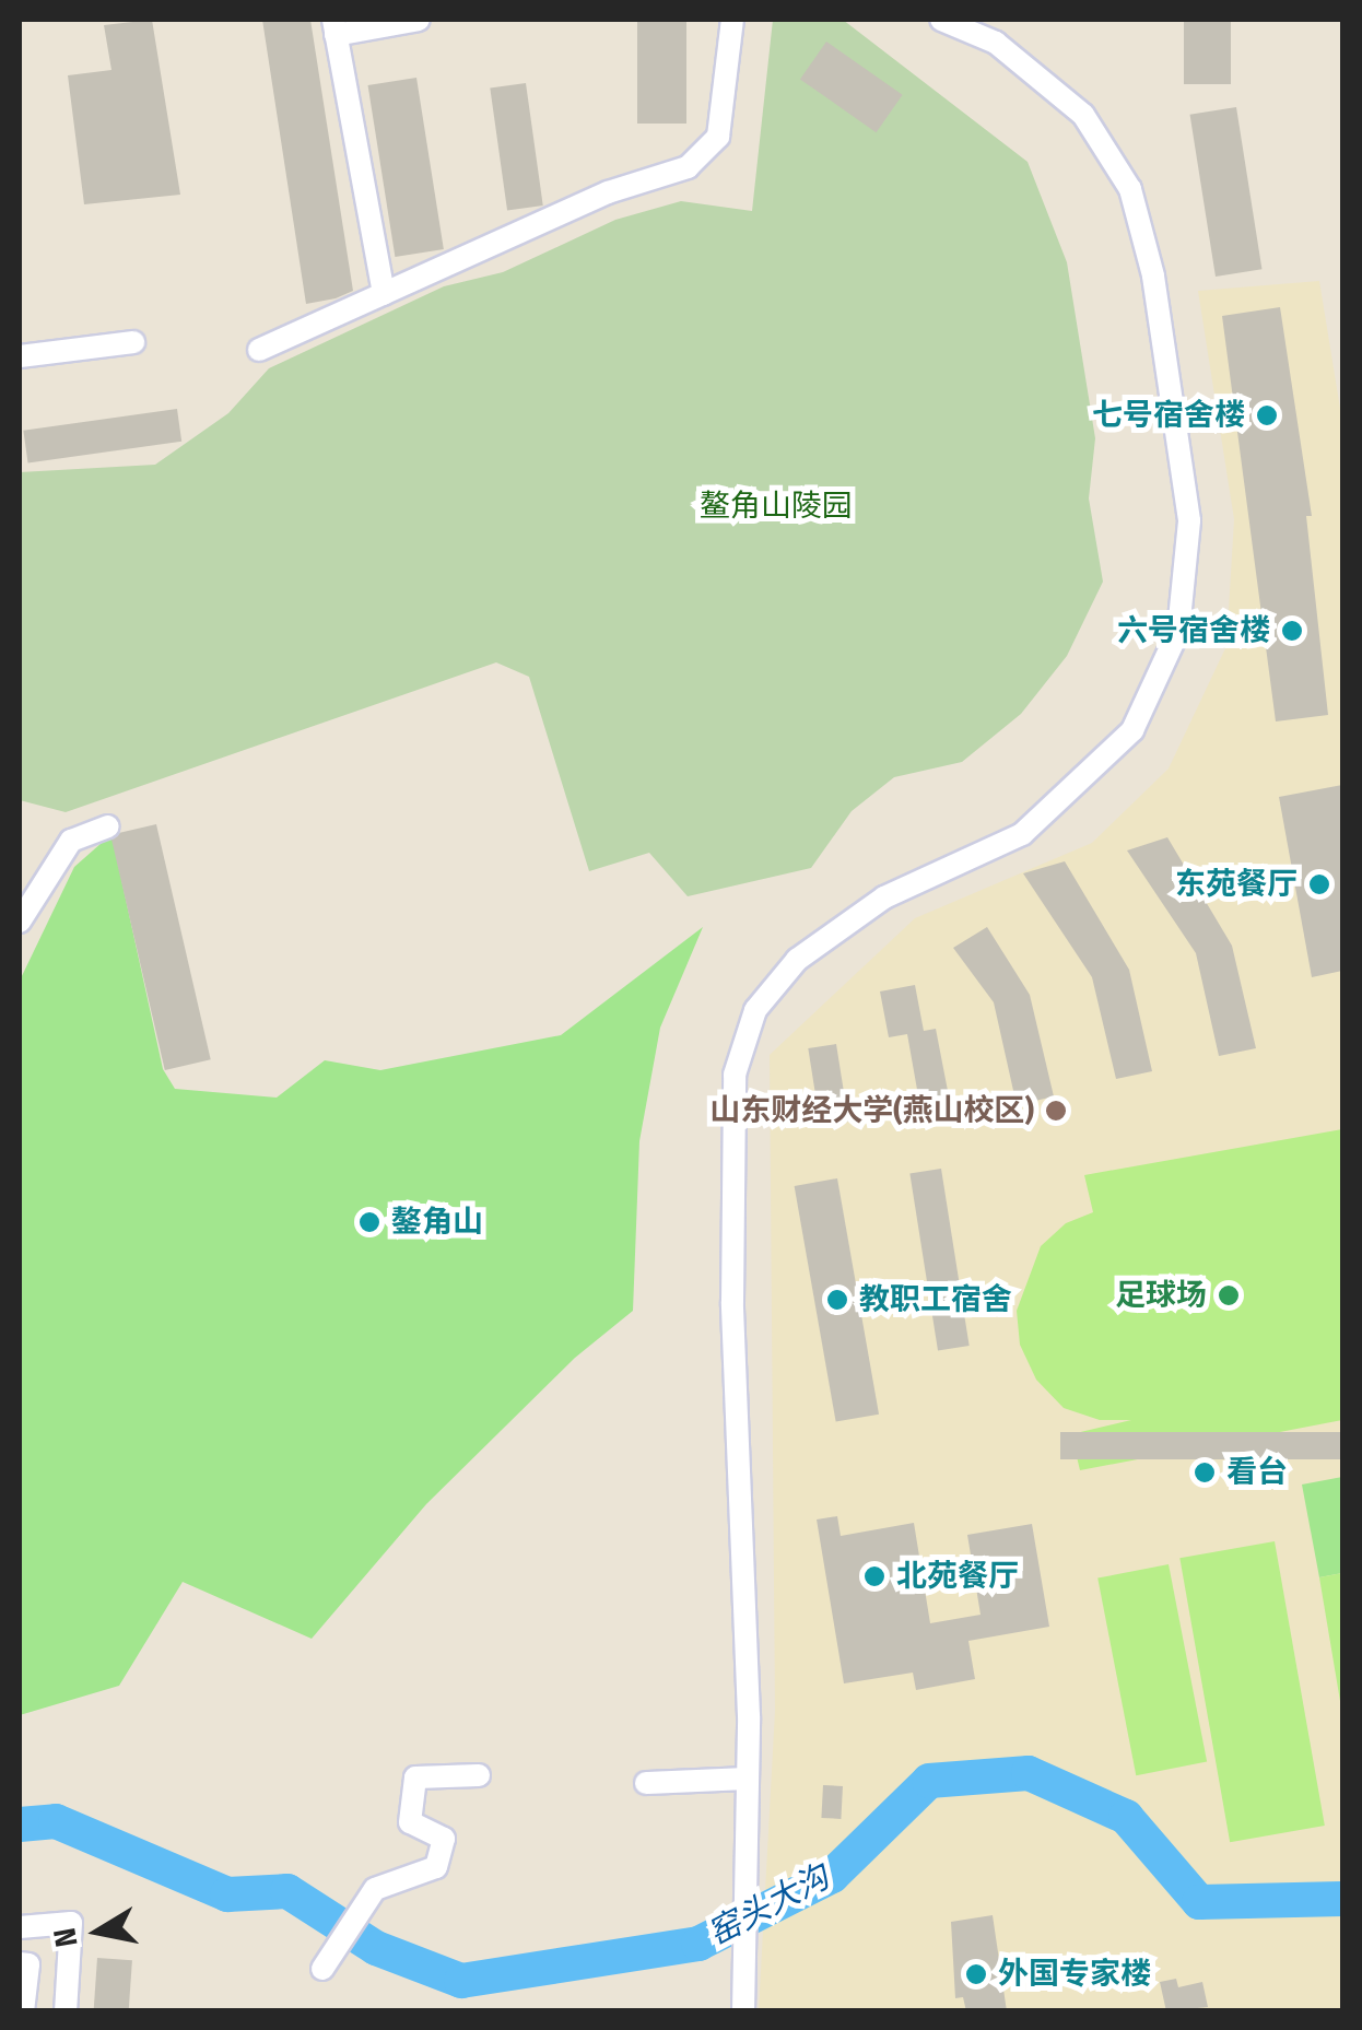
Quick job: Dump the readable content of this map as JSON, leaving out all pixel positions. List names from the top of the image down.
{
  "water": ["窑头大沟"],
  "parks": ["鳌角山陵园"],
  "places": [
    "七号宿舍楼",
    "六号宿舍楼",
    "东苑餐厅",
    "山东财经大学(燕山校区)",
    "鏊角山",
    "足球场",
    "教职工宿舍",
    "看台",
    "北苑餐厅",
    "外国专家楼"
  ],
  "north": "left"
}
